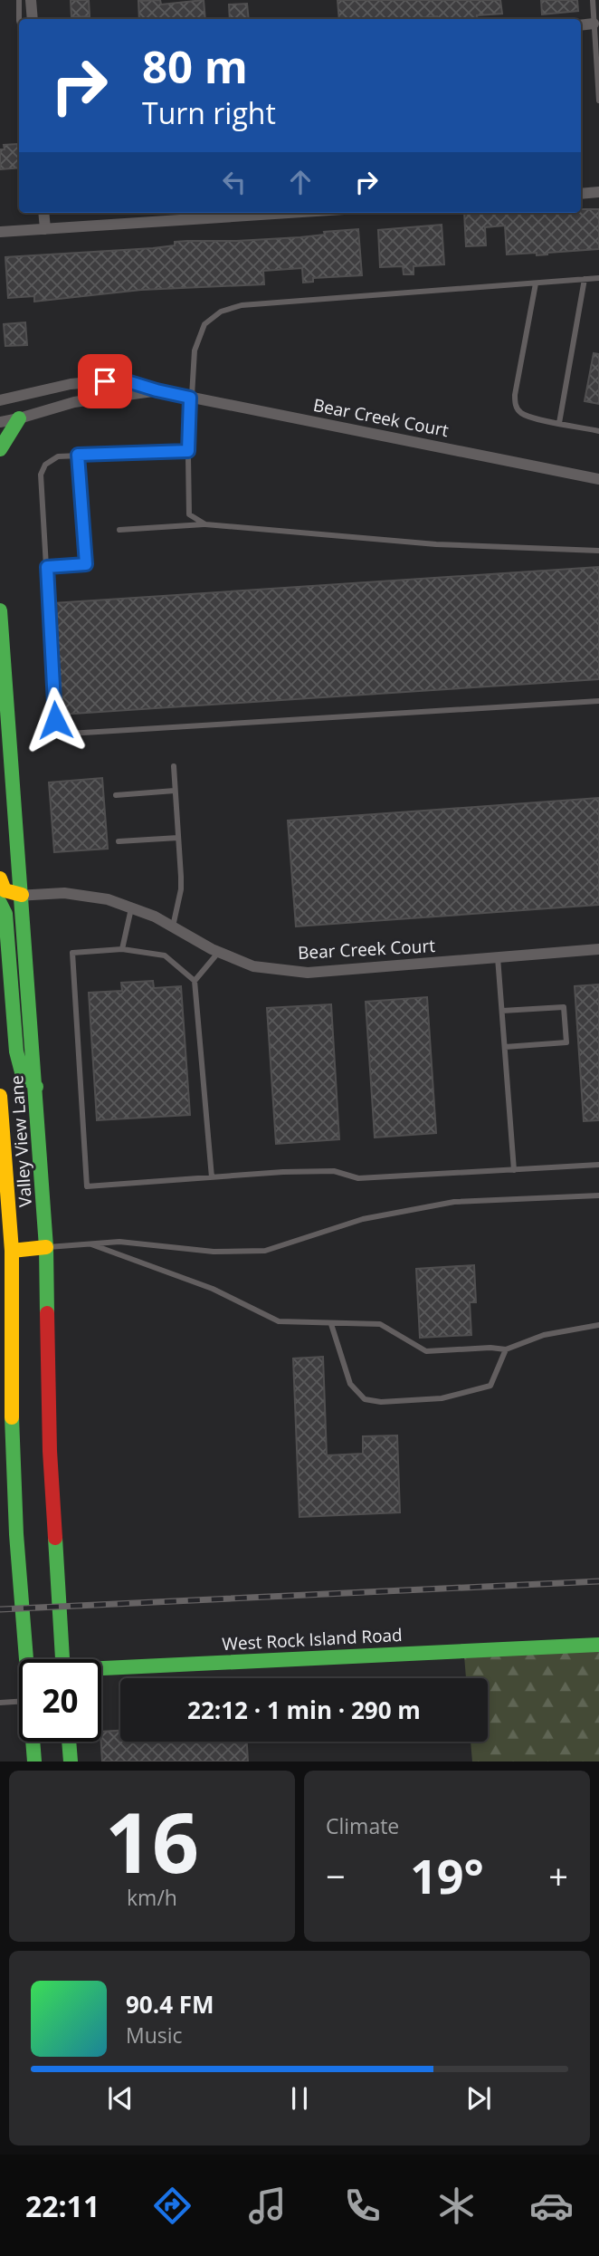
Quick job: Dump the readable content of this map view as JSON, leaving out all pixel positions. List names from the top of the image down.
{
  "streets": {
    "main road": ["Valley View Lane", "West Rock Island Road"],
    "street": ["Bear Creek Court"]
  },
  "crossings": [
    ["Bear Creek Court", "Valley View Lane"]
  ],
  "page": {
    "turn": ["80 m", "Turn right"],
    "limit": "20",
    "trip": "22:12 · 1 min · 290 m",
    "tile": [
      ["16", "km/h"],
      "Climate"
    ],
    "heat": ["−", "19°", "+"],
    "song": ["90.4 FM", "Music"],
    "tabs": "22:11"
  }
}
